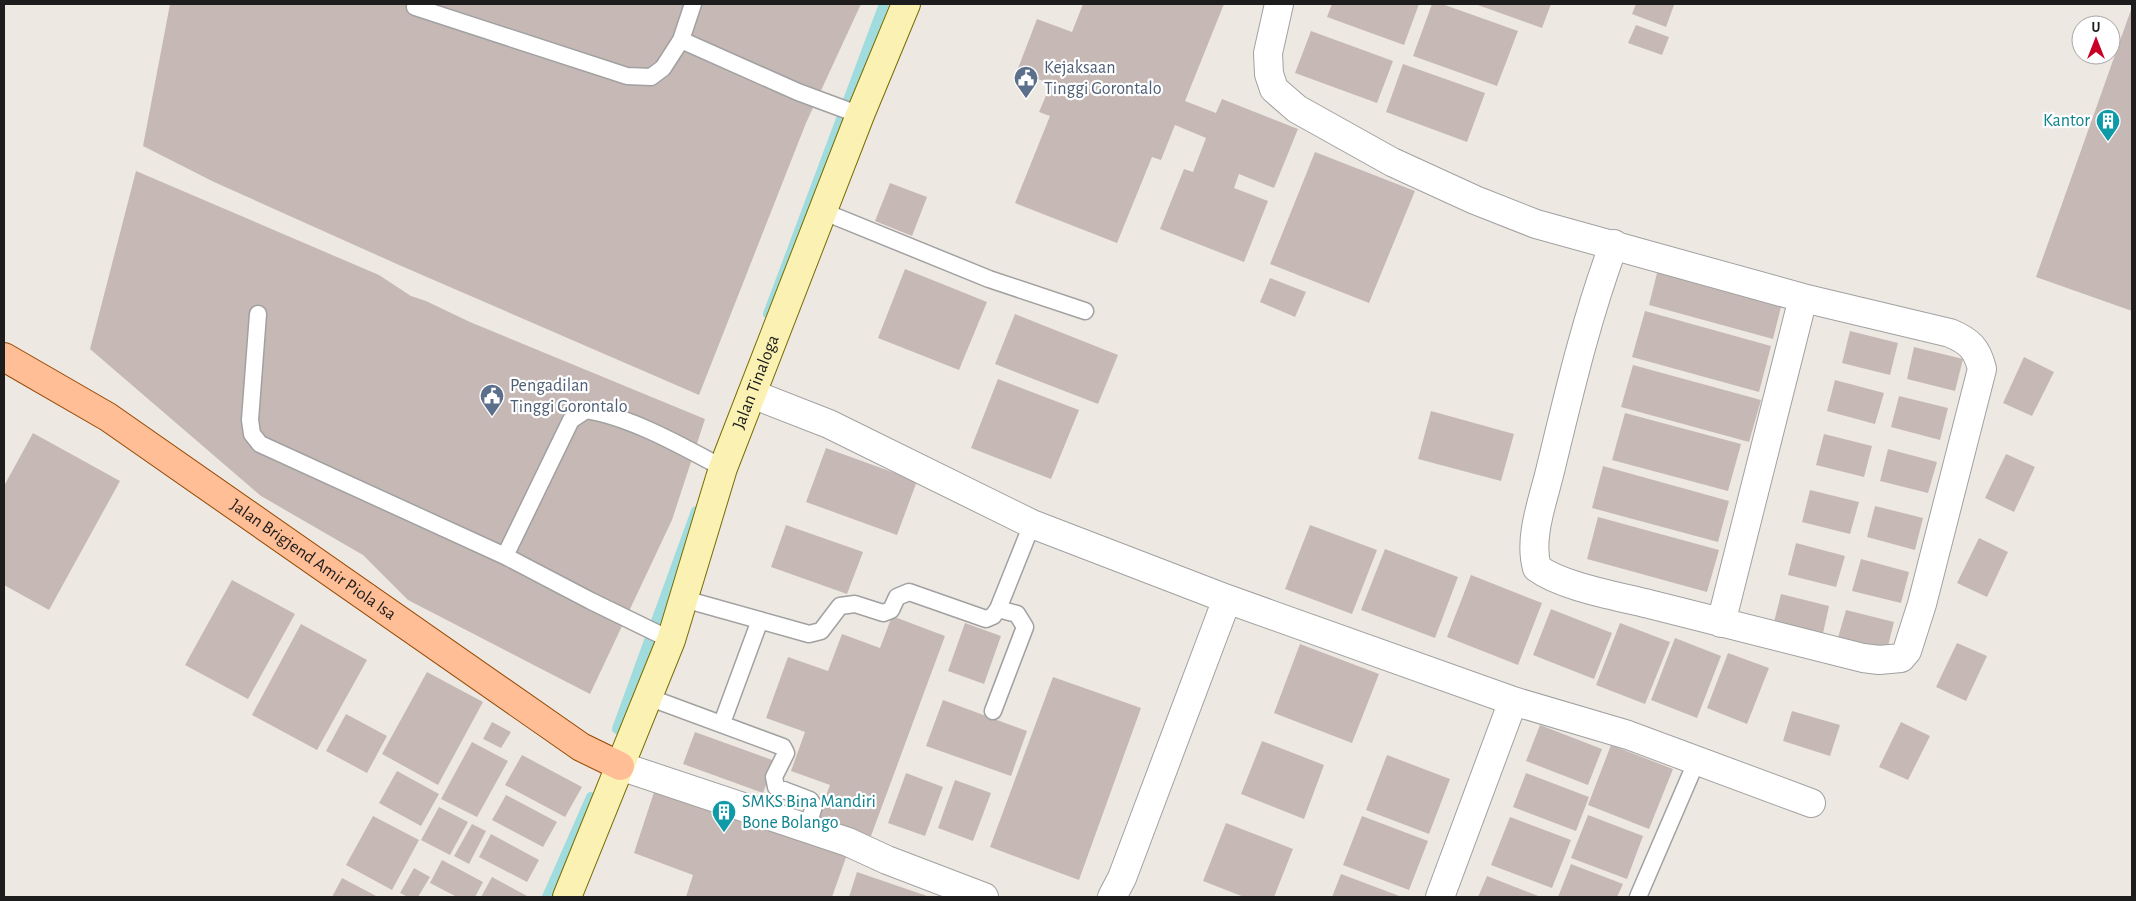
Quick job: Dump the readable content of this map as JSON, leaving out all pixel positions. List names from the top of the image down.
{
  "streets": {
    "main road": ["Jalan Brigjend Amir Piola Isa"],
    "street": ["Jalan Tinaloga"]
  },
  "crossings": [
    ["Jalan Tinaloga", "Jalan Brigjend Amir Piola Isa"]
  ],
  "places": {
    "public building": ["Kejaksaan Tinggi Gorontalo", "Pengadilan Tinggi Gorontalo"],
    "building": ["Kantor", "SMKS Bina Mandiri Bone Bolango"]
  },
  "north": "top"
}
